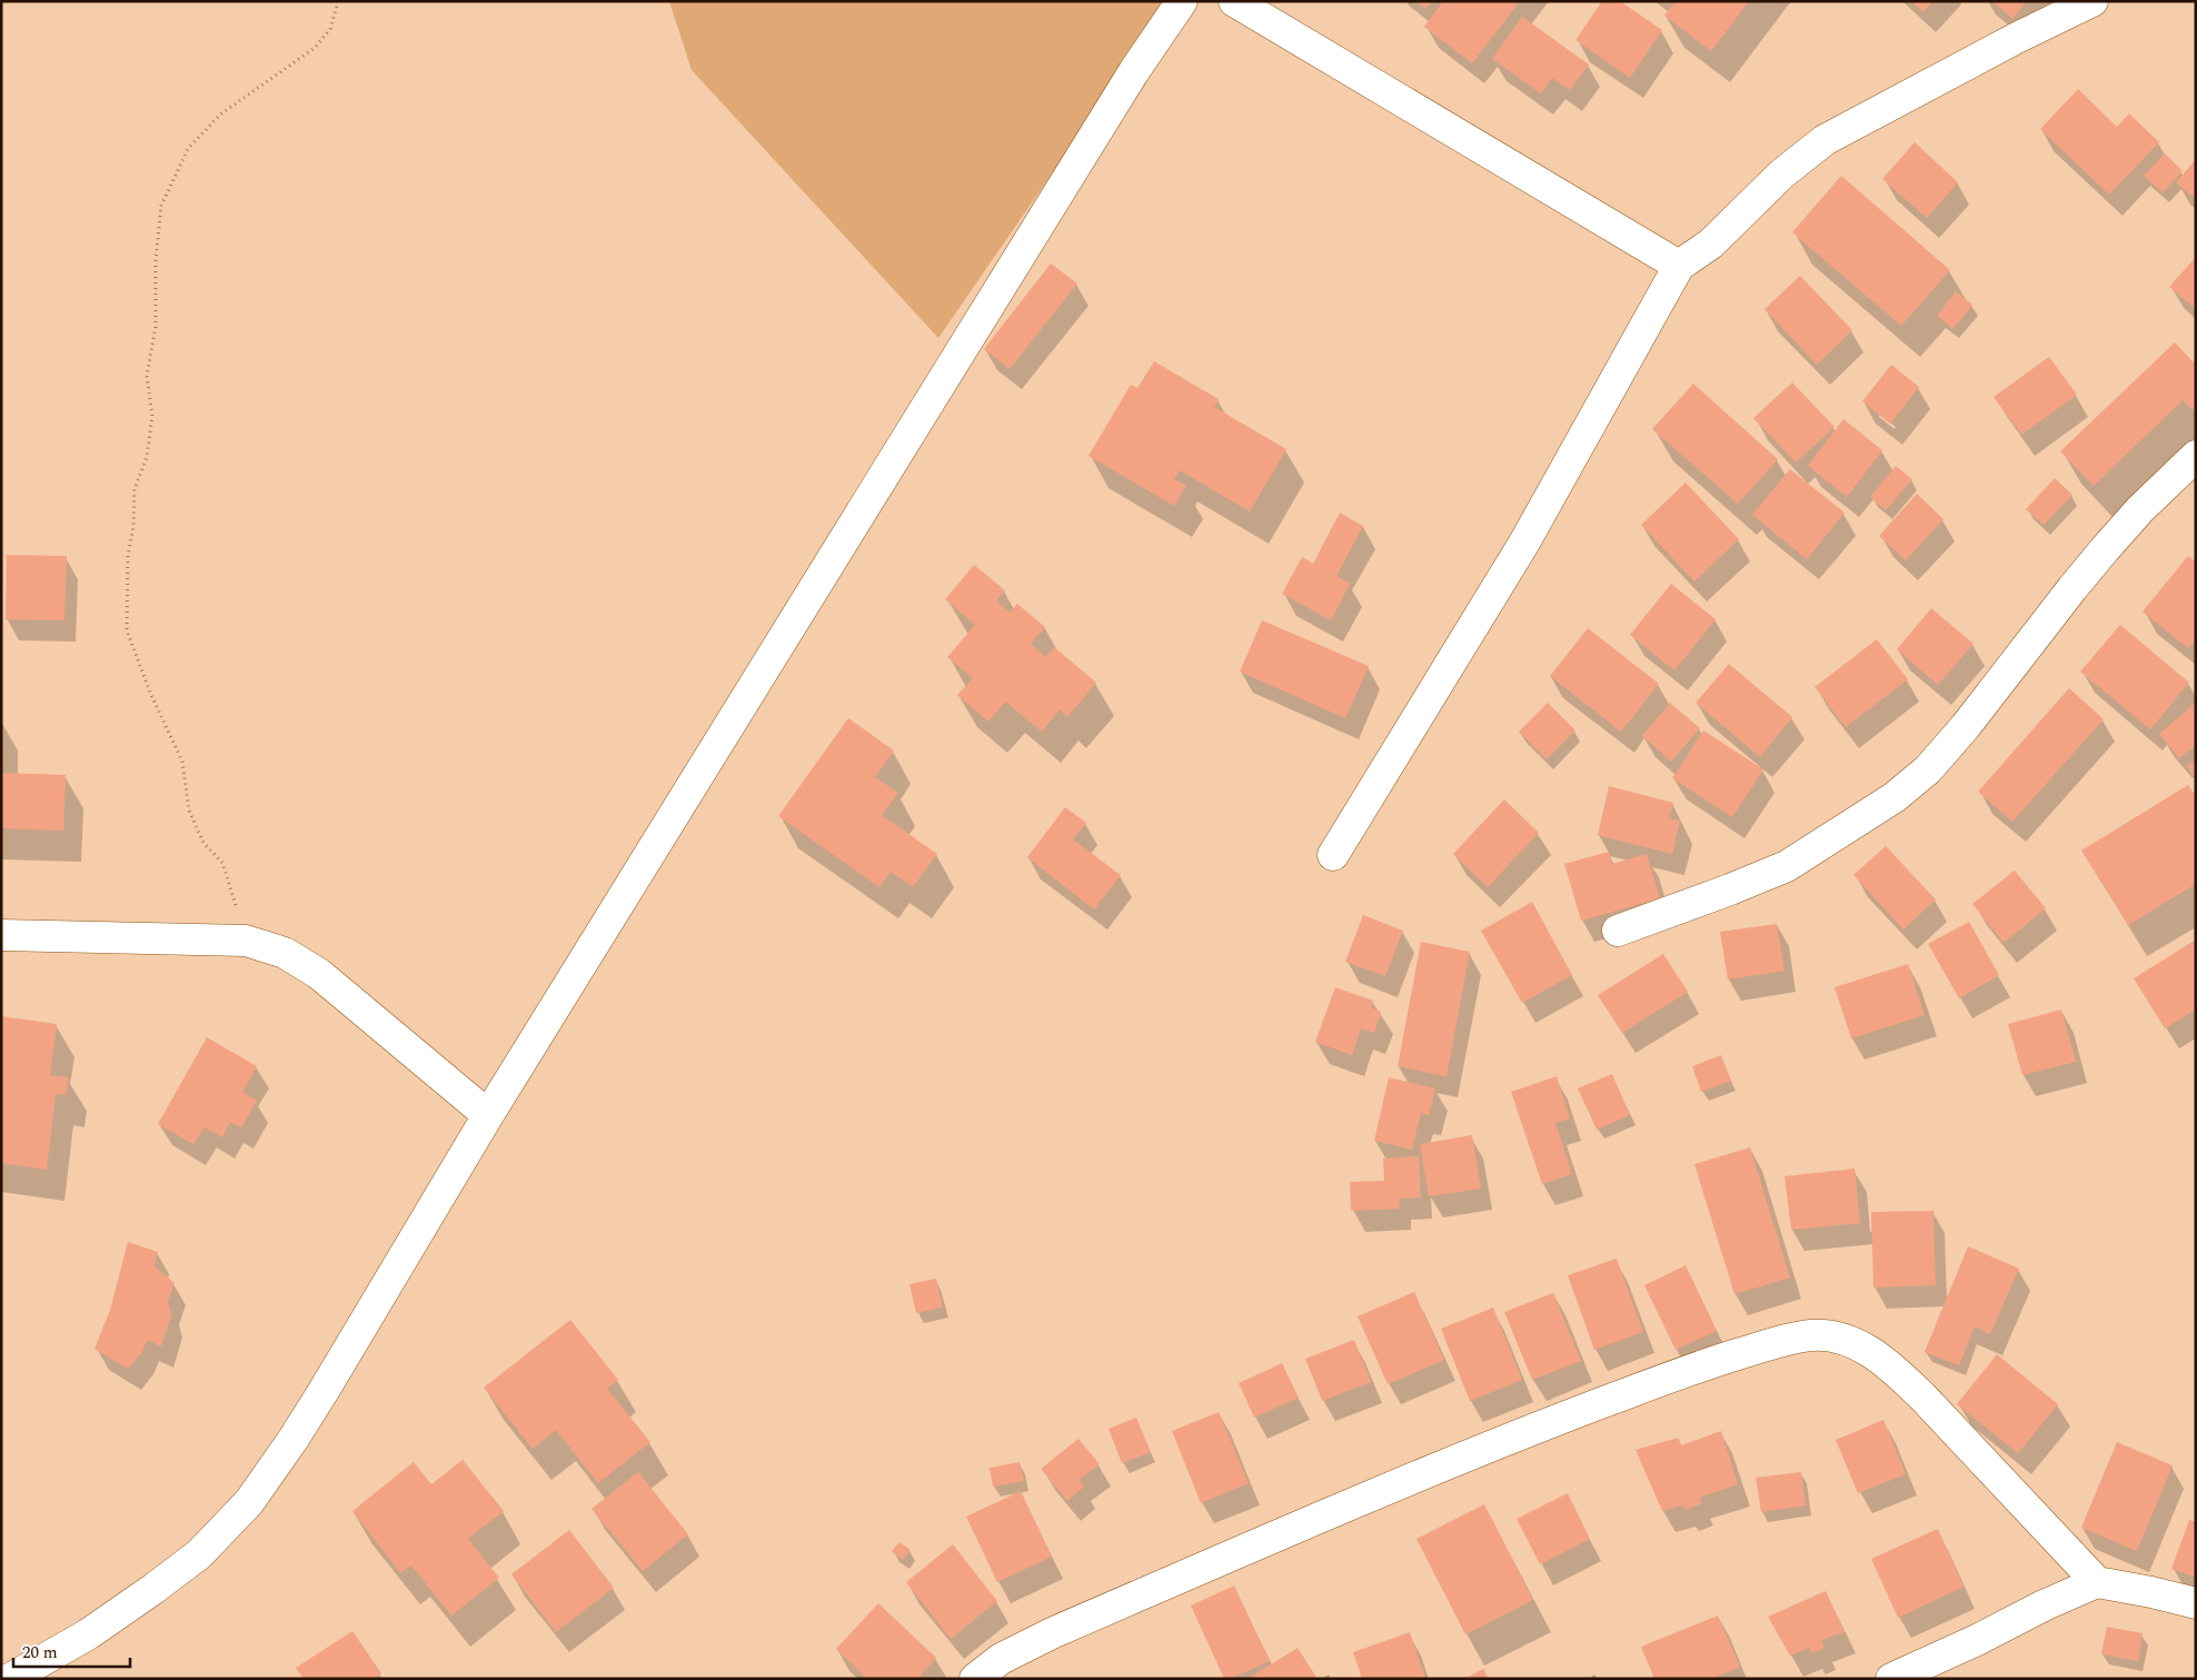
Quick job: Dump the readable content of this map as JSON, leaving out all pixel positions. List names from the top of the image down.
{
  "scale_bar": "20 m"
}
